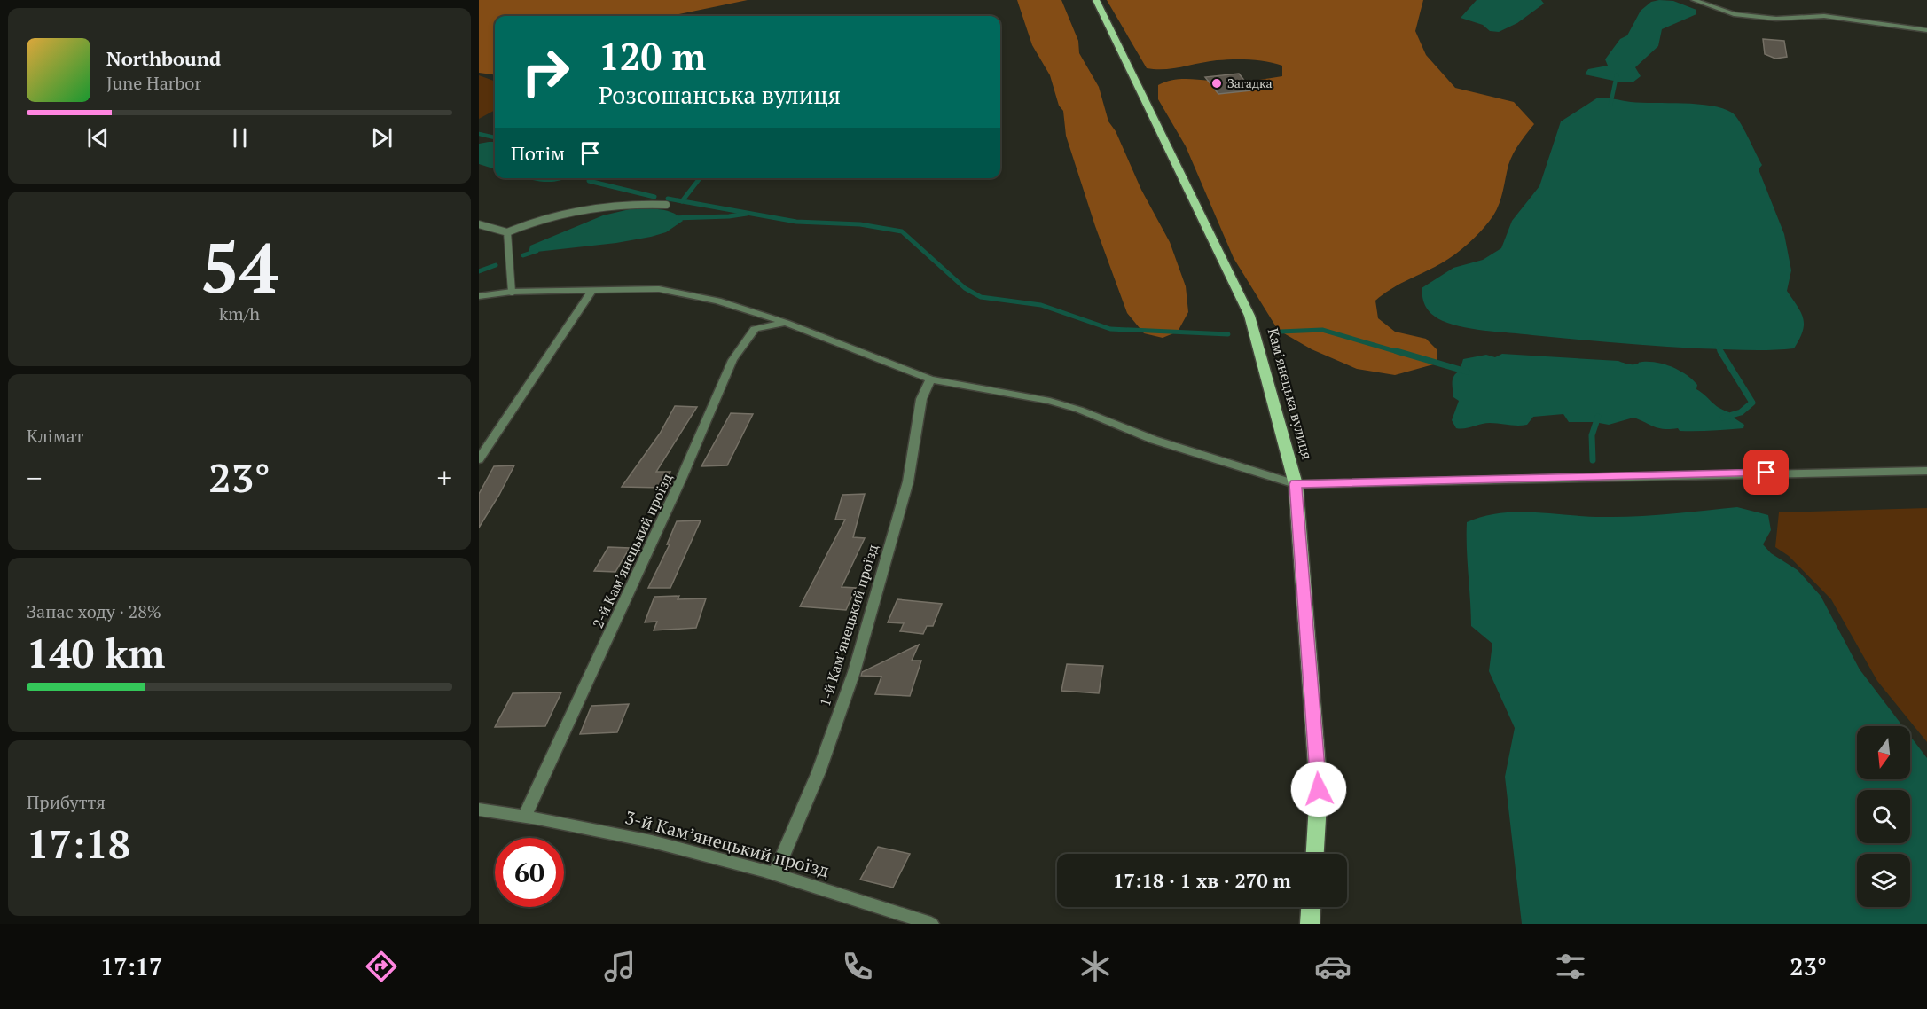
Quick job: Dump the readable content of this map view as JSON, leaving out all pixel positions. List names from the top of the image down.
{
  "streets": {
    "main road": ["Камʼянецька вулиця"],
    "street": ["2-й Камʼянецький проїзд", "1-й Камʼянецький проїзд", "3-й Камʼянецький проїзд"]
  },
  "crossings": [
    ["2-й Камʼянецький проїзд", "3-й Камʼянецький проїзд"],
    ["1-й Камʼянецький проїзд", "3-й Камʼянецький проїзд"]
  ],
  "places": ["Загадка"],
  "north": "bottom",
  "page": {
    "turn": ["120 m", "Розсошанська вулиця"],
    "song": ["Northbound", "June Harbor"],
    "then": "Потім",
    "tile": [
      ["54", "km/h"],
      "Клімат",
      ["Запас ходу · 28%", "140 km"],
      ["Прибуття", "17:18"]
    ],
    "heat": ["−", "23°", "+"],
    "limit": "60",
    "trip": "17:18 · 1 хв · 270 m",
    "tabs": ["17:17", "23°"]
  }
}
